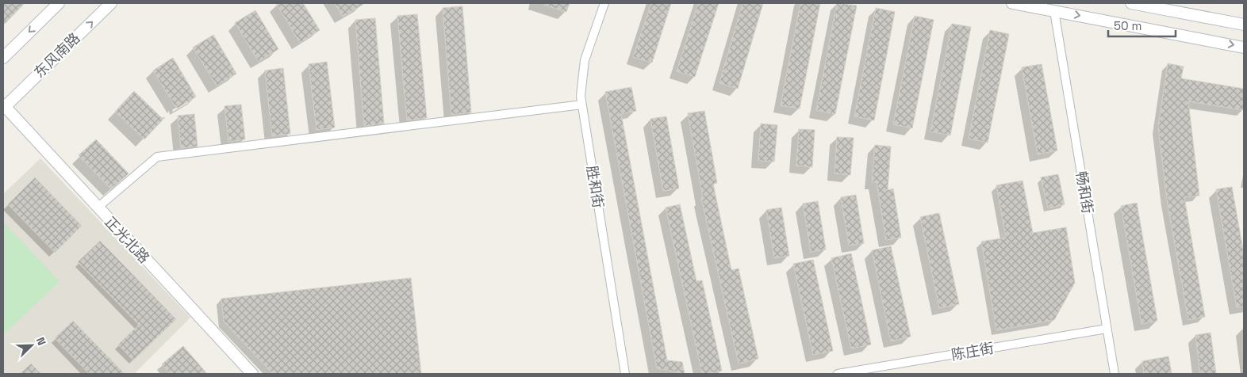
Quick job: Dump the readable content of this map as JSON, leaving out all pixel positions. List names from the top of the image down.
{
  "streets": {
    "street": [
      "东风南路",
      "胜和街",
      "畅和街",
      "正光北路",
      "陈庄街"
    ]
  },
  "crossings": [
    ["东风南路", "正光北路"],
    ["畅和街", "陈庄街"]
  ],
  "scale_bar": "50 m",
  "north": "top right"
}
